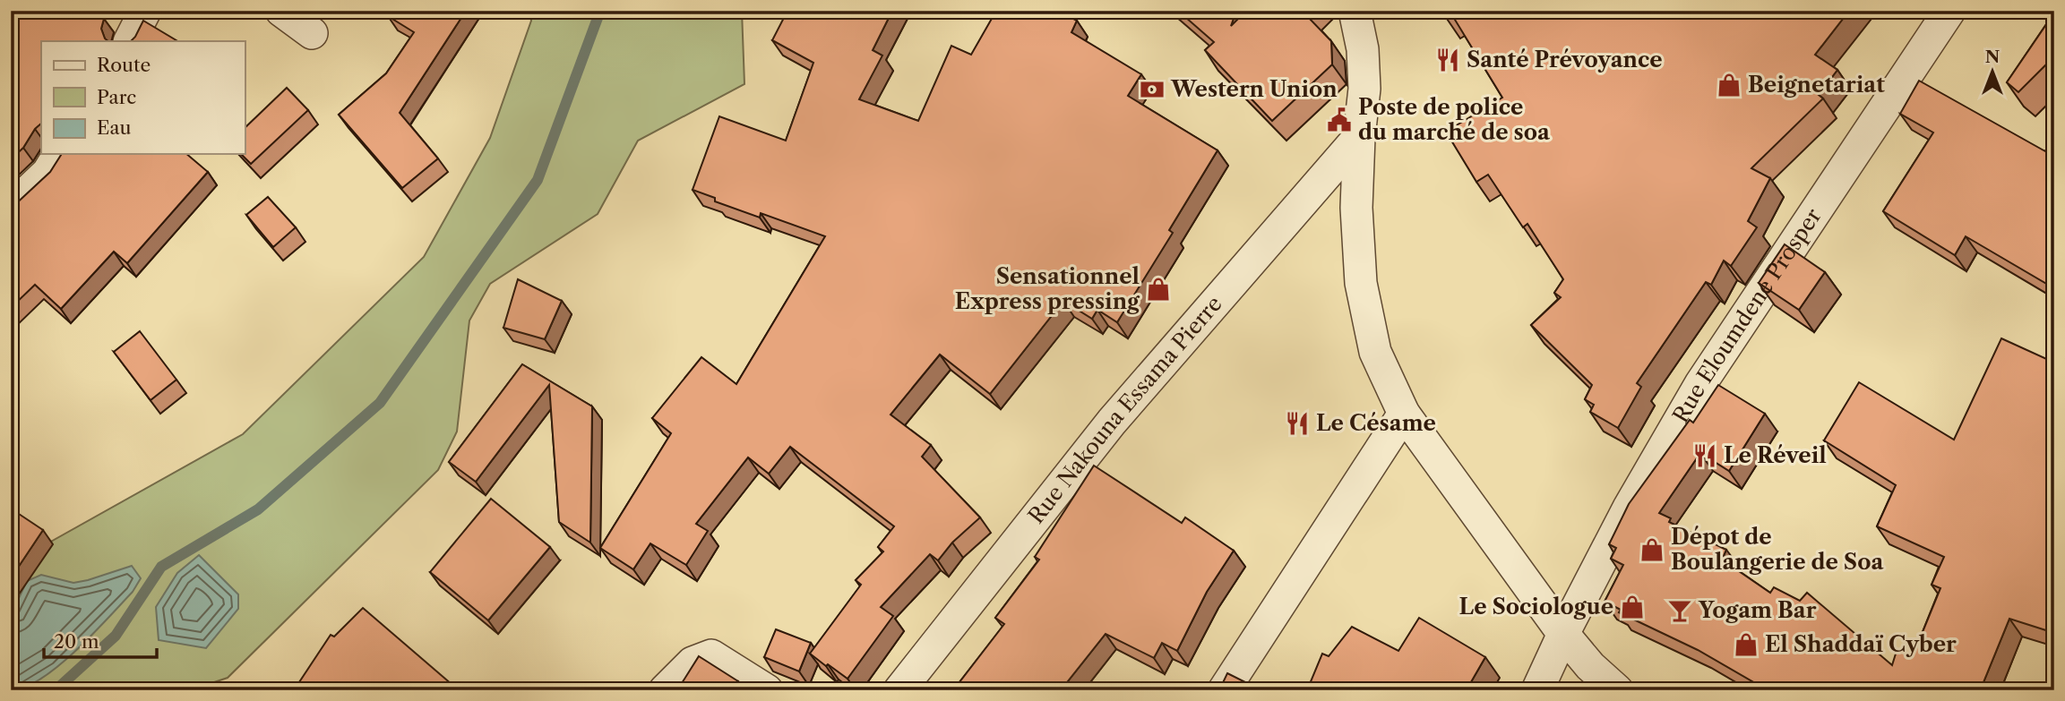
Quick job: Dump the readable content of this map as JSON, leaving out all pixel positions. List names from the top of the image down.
{
  "streets": {
    "street": ["Rue Eloumdene Prosper", "Rue Nakouna Essama Pierre"]
  },
  "places": {
    "restaurant": ["Santé Prévoyance", "Le Césame", "Le Réveil"],
    "shop": [
      "Beignetariat",
      "Sensationnel Express pressing",
      "Dépot de Boulangerie de Soa",
      "Le Sociologue",
      "El Shaddaï Cyber"
    ],
    "bank": ["Western Union"],
    "public building": ["Poste de police du marché de soa"],
    "bar": ["Yogam Bar"]
  },
  "legend": ["Route", "Parc", "Eau"],
  "scale_bar": "20 m",
  "north": "top"
}
